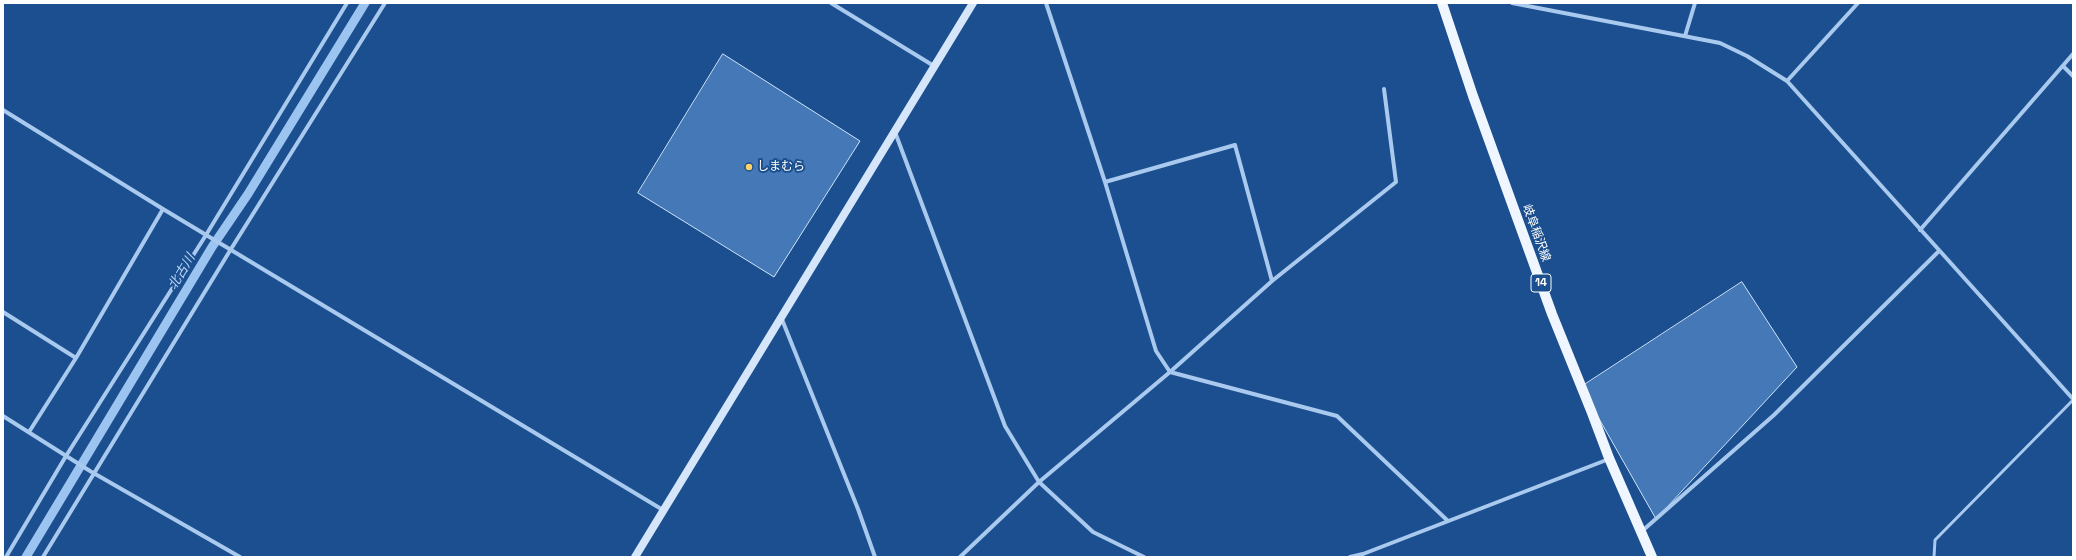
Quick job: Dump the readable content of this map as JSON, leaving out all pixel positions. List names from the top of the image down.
{
  "streets": {
    "main road": ["岐阜稲沢線", "14"]
  },
  "water": ["北古川"],
  "places": ["しまむら"]
}
